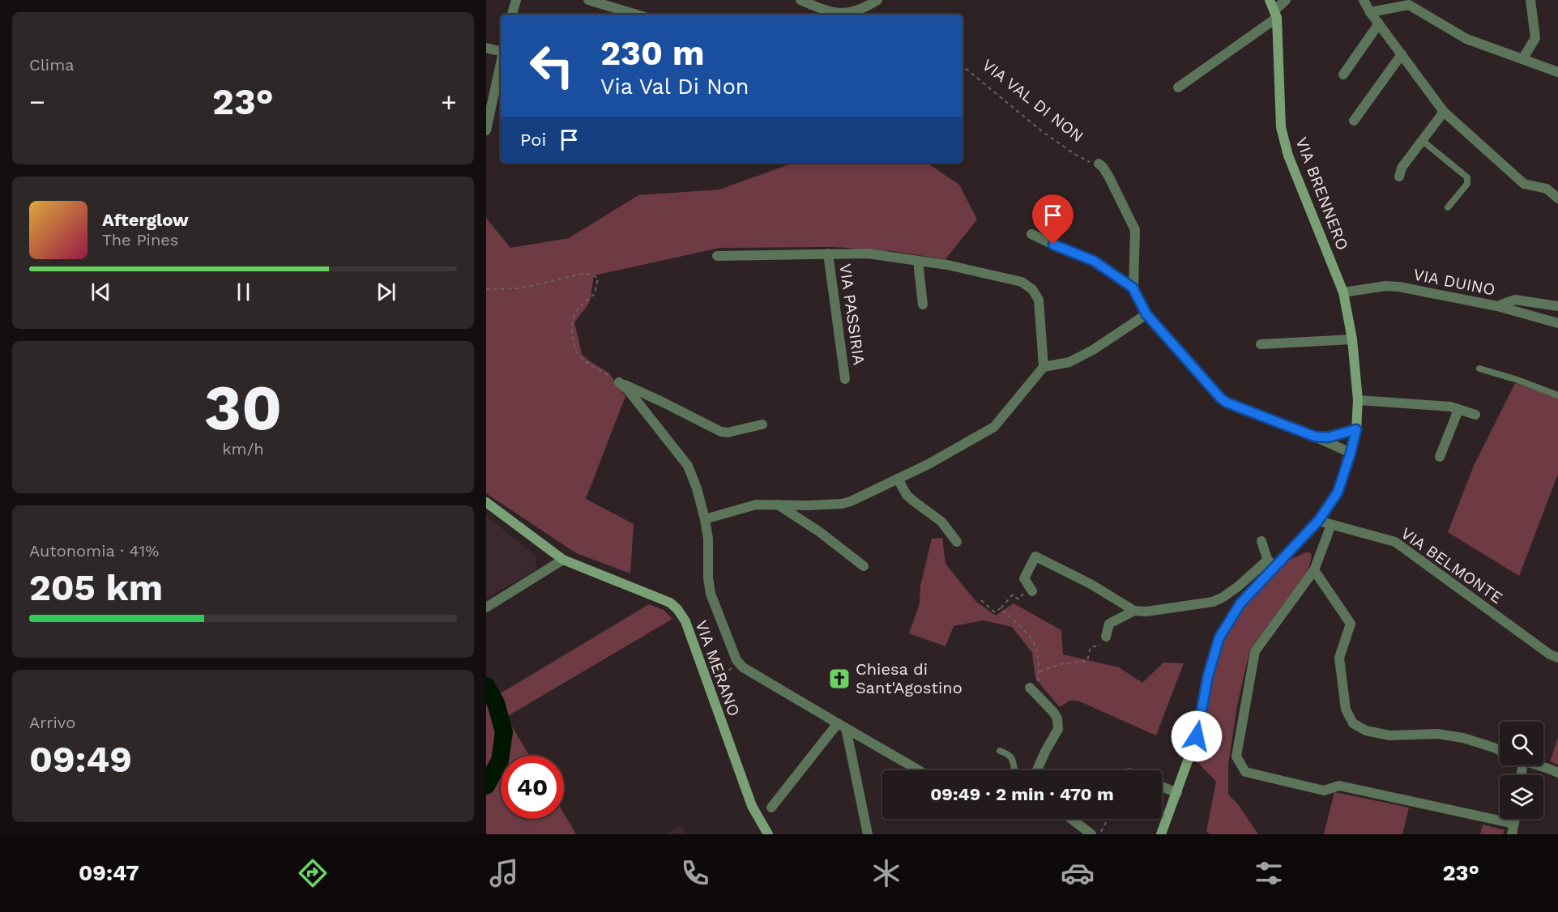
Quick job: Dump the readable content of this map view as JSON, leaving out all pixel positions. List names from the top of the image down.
{
  "streets": {
    "street": [
      "VIA BRENNERO",
      "VIA DUINO",
      "VIA PASSIRIA",
      "VIA BELMONTE",
      "VIA MERANO"
    ],
    "path": ["VIA VAL DI NON"]
  },
  "crossings": [
    ["VIA BRENNERO", "VIA DUINO"],
    ["VIA BRENNERO", "VIA BELMONTE"]
  ],
  "places": {
    "church": ["Chiesa di Sant'Agostino"]
  },
  "page": {
    "tile": [
      "Clima",
      ["30", "km/h"],
      ["Autonomia · 41%", "205 km"],
      ["Arrivo", "09:49"]
    ],
    "turn": ["230 m", "Via Val Di Non"],
    "heat": ["−", "23°", "+"],
    "then": "Poi",
    "song": ["Afterglow", "The Pines"],
    "limit": "40",
    "trip": "09:49 · 2 min · 470 m",
    "tabs": ["09:47", "23°"]
  }
}
